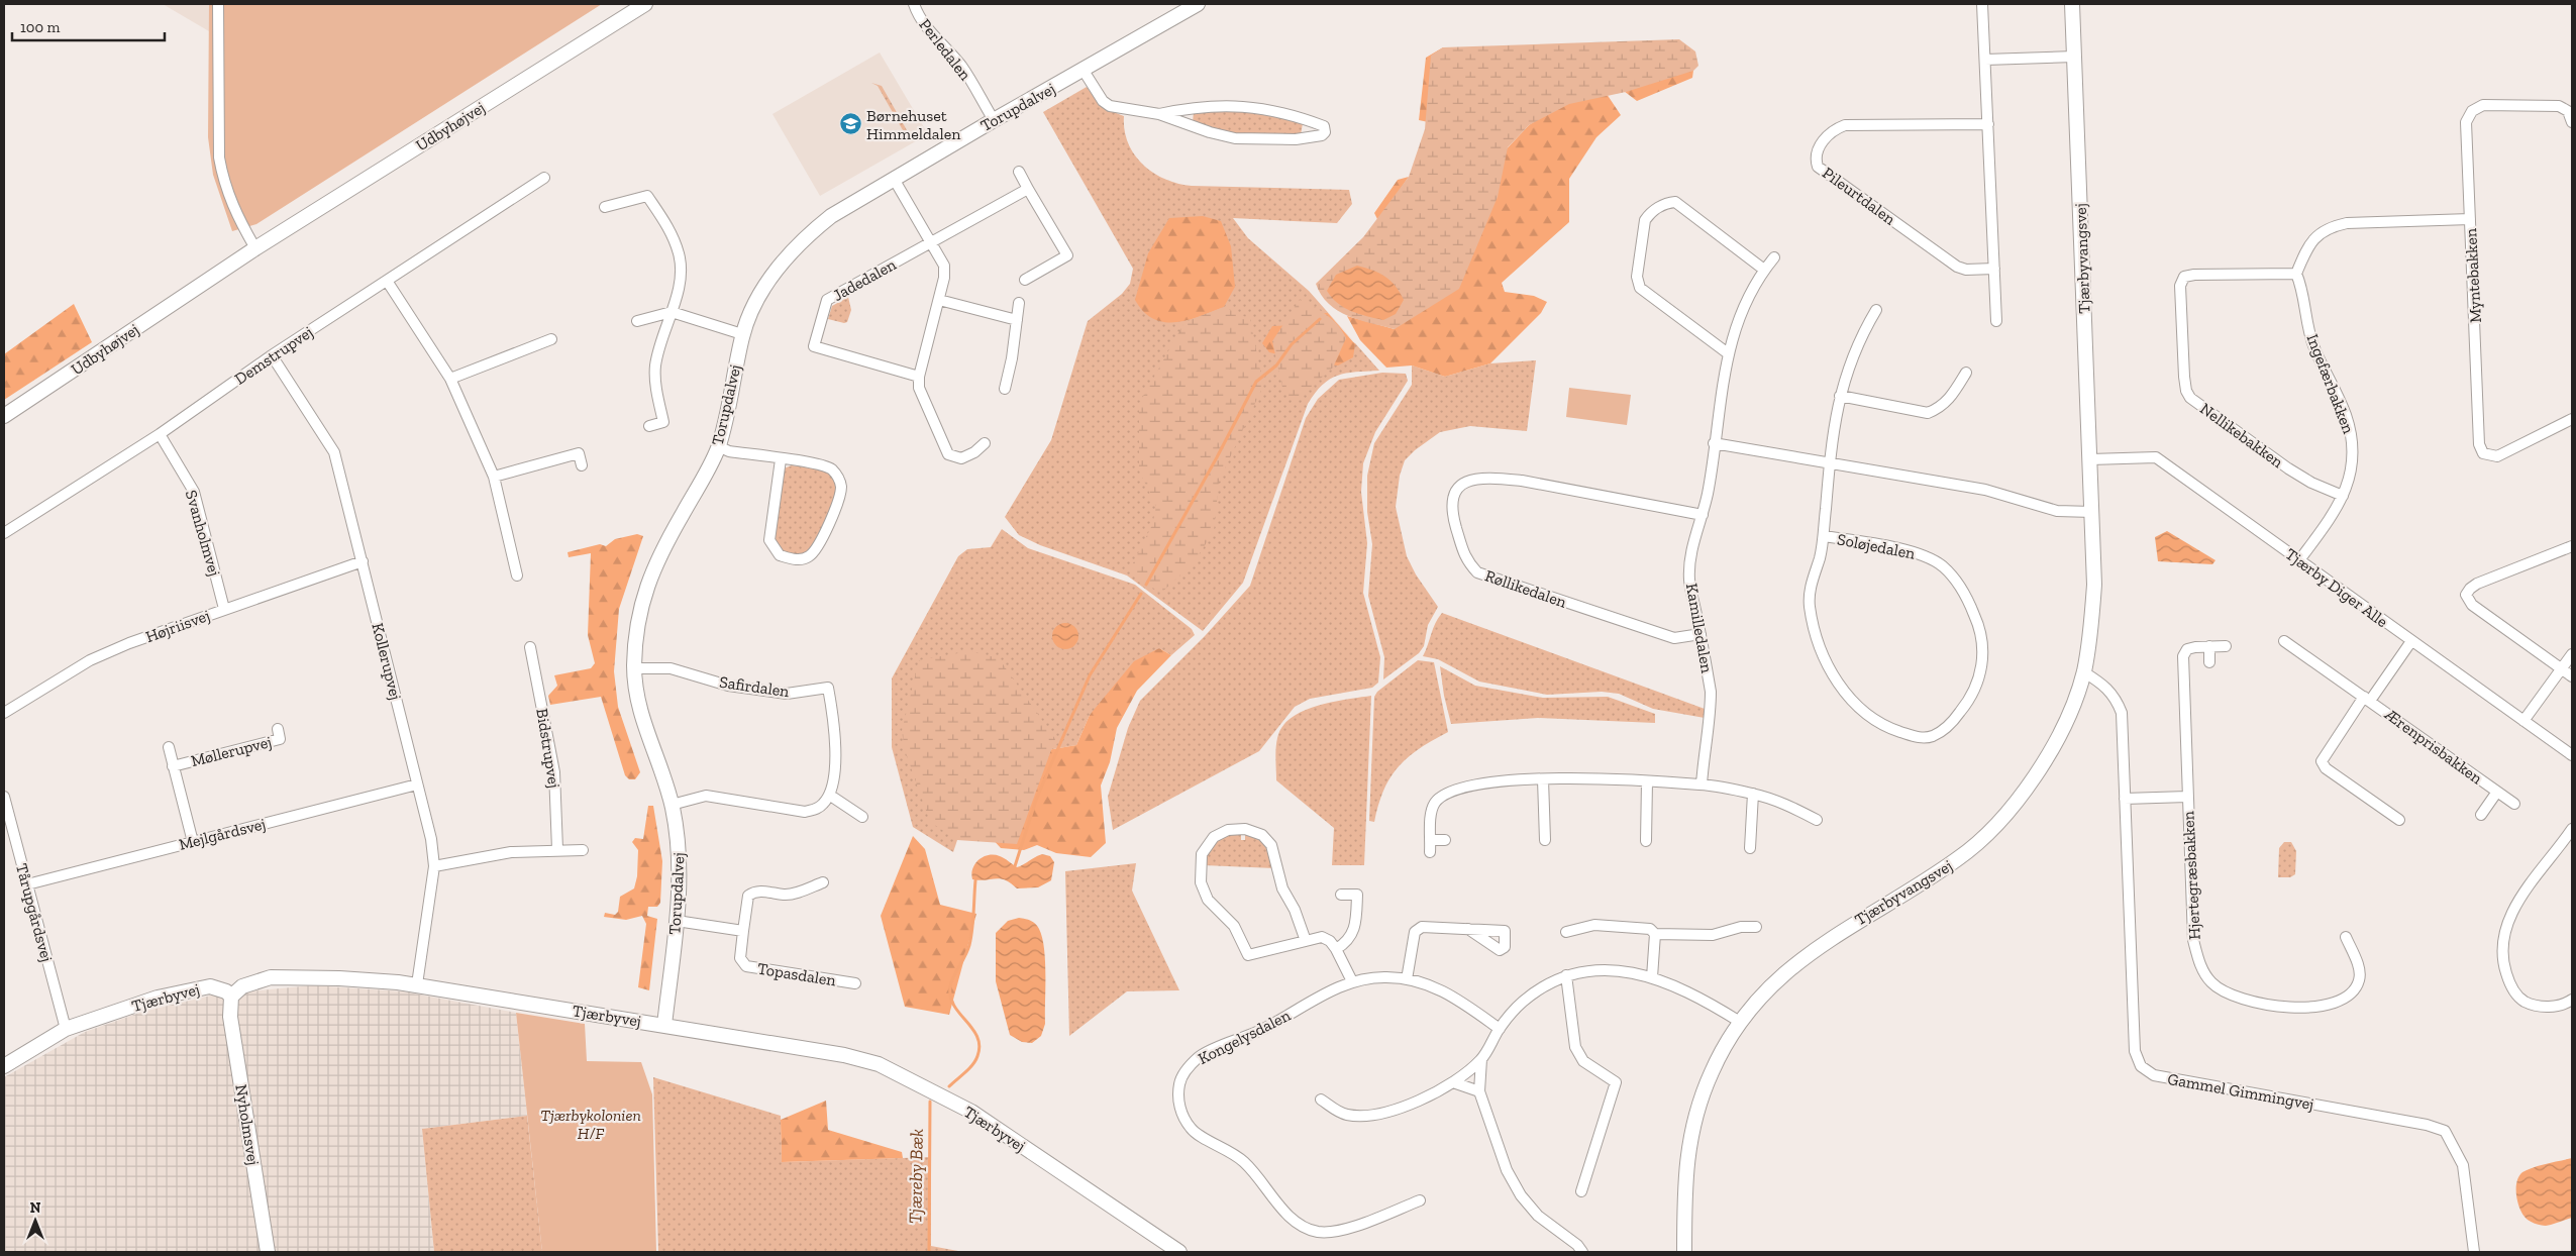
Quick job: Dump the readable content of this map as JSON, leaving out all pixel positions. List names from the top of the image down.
{
  "streets": {
    "street": [
      "Perledalen",
      "Torupdalvej",
      "Udbyhøjvej",
      "Pileurtdalen",
      "Tjærbyvangsvej",
      "Myntebakken",
      "Jadedalen",
      "Demstrupvej",
      "Ingefærbakken",
      "Nellikebakken",
      "Svanholmvej",
      "Soløjedalen",
      "Tjærby Diger Alle",
      "Røllikedalen",
      "Højriisvej",
      "Kamilledalen",
      "Kollerupvej",
      "Safirdalen",
      "Ærenprisbakken",
      "Bidstrupvej",
      "Møllerupvej",
      "Mejlgårdsvej",
      "Hjertegræsbakken",
      "Tårupgårdsvej",
      "Topasdalen",
      "Tjærbyvej",
      "Kongelysdalen",
      "Gammel Gimmingvej",
      "Nyholmsvej"
    ]
  },
  "crossings": [
    ["Perledalen", "Torupdalvej"],
    ["Torupdalvej", "Safirdalen"],
    ["Torupdalvej", "Tjærbyvej"],
    ["Tjærbyvangsvej", "Tjærby Diger Alle"],
    ["Tjærbyvangsvej", "Gammel Gimmingvej"],
    ["Demstrupvej", "Svanholmvej"],
    ["Demstrupvej", "Kollerupvej"],
    ["Ingefærbakken", "Nellikebakken"],
    ["Ingefærbakken", "Tjærby Diger Alle"],
    ["Svanholmvej", "Højriisvej"],
    ["Tjærby Diger Alle", "Ærenprisbakken"],
    ["Røllikedalen", "Kamilledalen"],
    ["Højriisvej", "Kollerupvej"],
    ["Kollerupvej", "Mejlgårdsvej"],
    ["Kollerupvej", "Tjærbyvej"],
    ["Møllerupvej", "Mejlgårdsvej"],
    ["Mejlgårdsvej", "Tårupgårdsvej"],
    ["Hjertegræsbakken", "Gammel Gimmingvej"],
    ["Tårupgårdsvej", "Tjærbyvej"],
    ["Tjærbyvej", "Nyholmsvej"]
  ],
  "water": ["Tjæreby Bæk"],
  "parks": ["Tjærbykolonien H/F"],
  "places": {
    "school or university": ["Børnehuset Himmeldalen"]
  },
  "scale_bar": "100 m",
  "north": "top"
}
